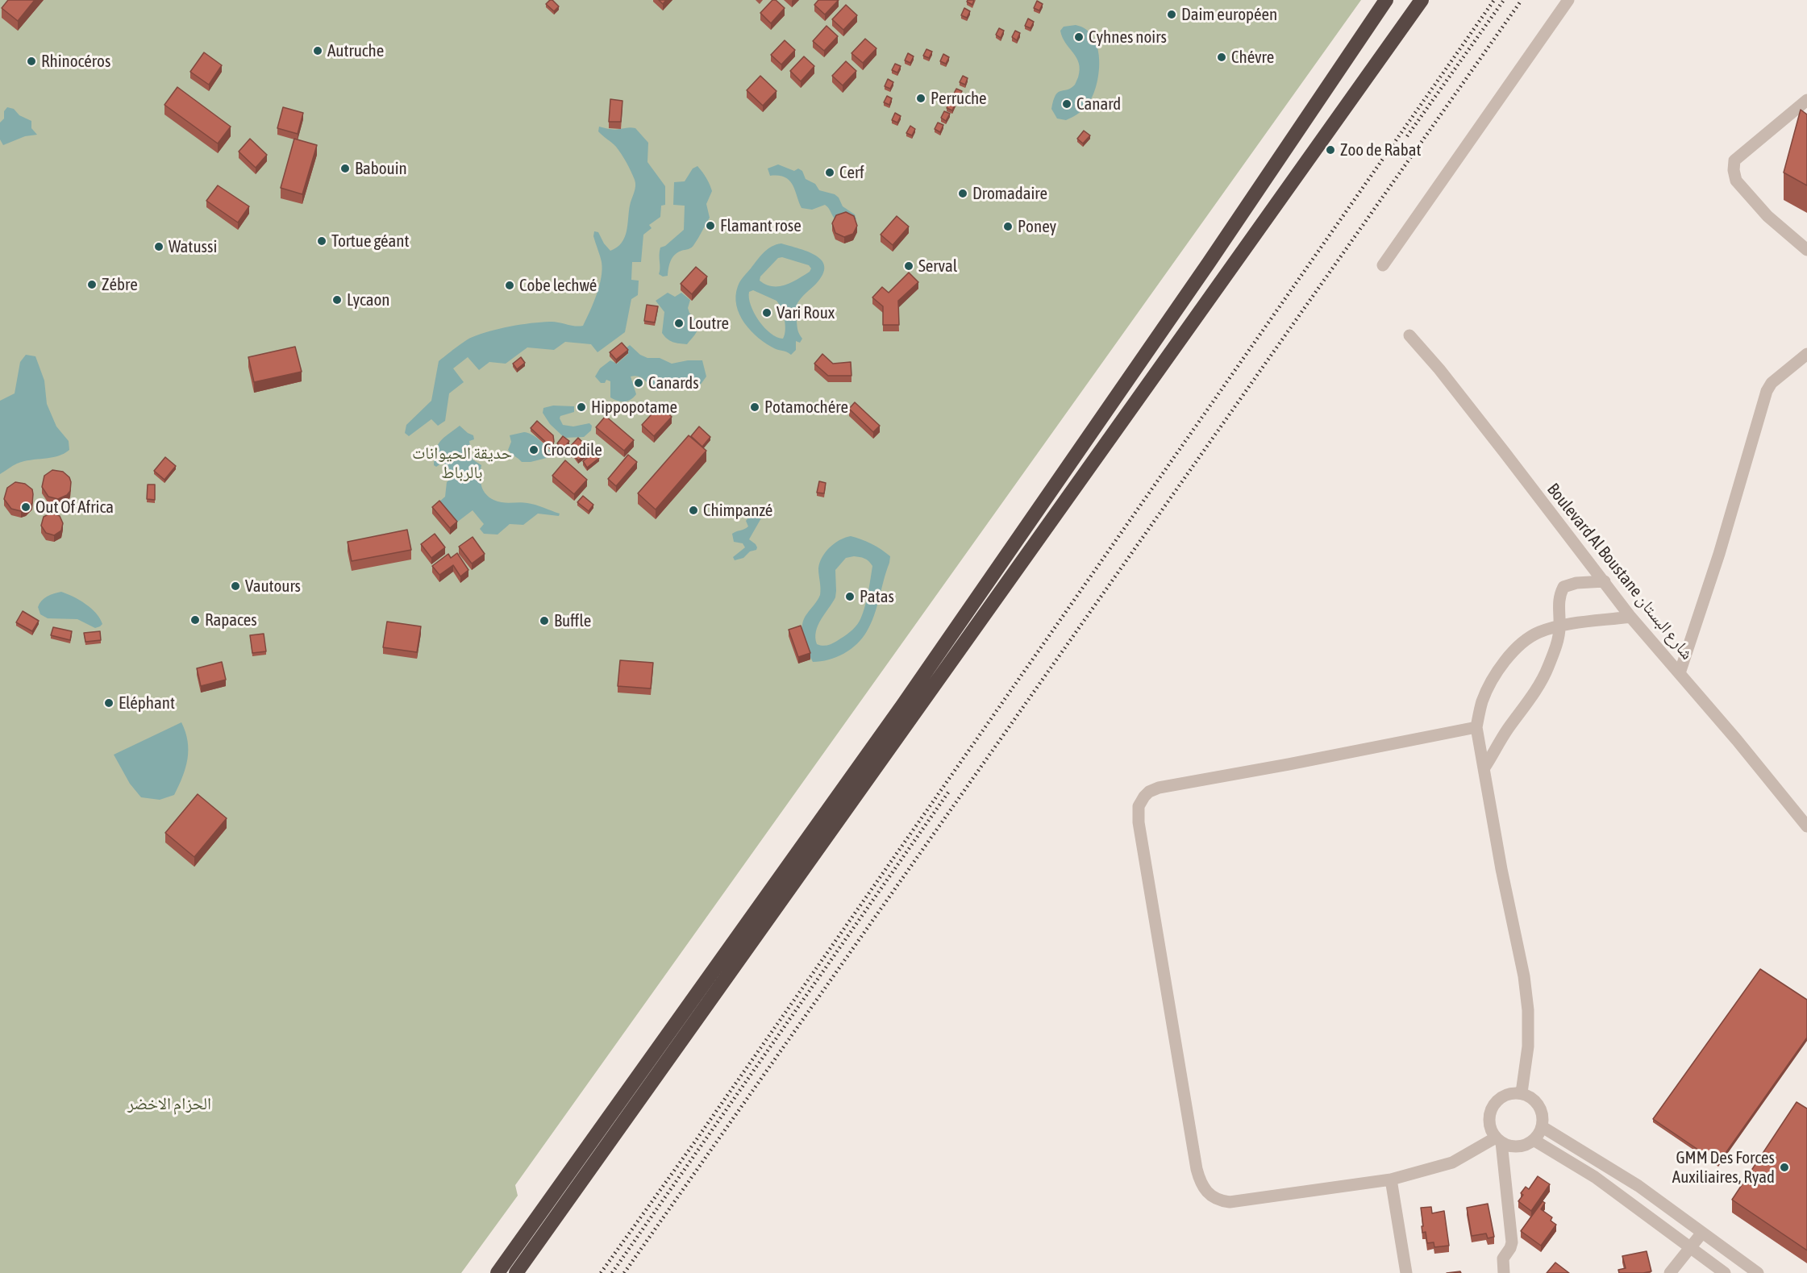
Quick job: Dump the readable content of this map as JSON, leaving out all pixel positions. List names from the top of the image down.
{
  "streets": {
    "street": ["Boulevard Al Boustane شارع البستان"]
  },
  "parks": ["حديقة الحيوانات بالرباط", "الحزام الاخضر"],
  "places": [
    "Daim européen",
    "Cyhnes noirs",
    "Autruche",
    "Chévre",
    "Rhinocéros",
    "Perruche",
    "Canard",
    "Zoo de Rabat",
    "Babouin",
    "Cerf",
    "Dromadaire",
    "Flamant rose",
    "Poney",
    "Tortue géant",
    "Watussi",
    "Serval",
    "Zébre",
    "Cobe lechwé",
    "Lycaon",
    "Vari Roux",
    "Loutre",
    "Canards",
    "Hippopotame",
    "Potamochére",
    "Crocodile",
    "Out Of Africa",
    "Chimpanzé",
    "Vautours",
    "Patas",
    "Rapaces",
    "Buffle",
    "Eléphant",
    "GMM Des Forces Auxiliaires, Ryad"
  ]
}
